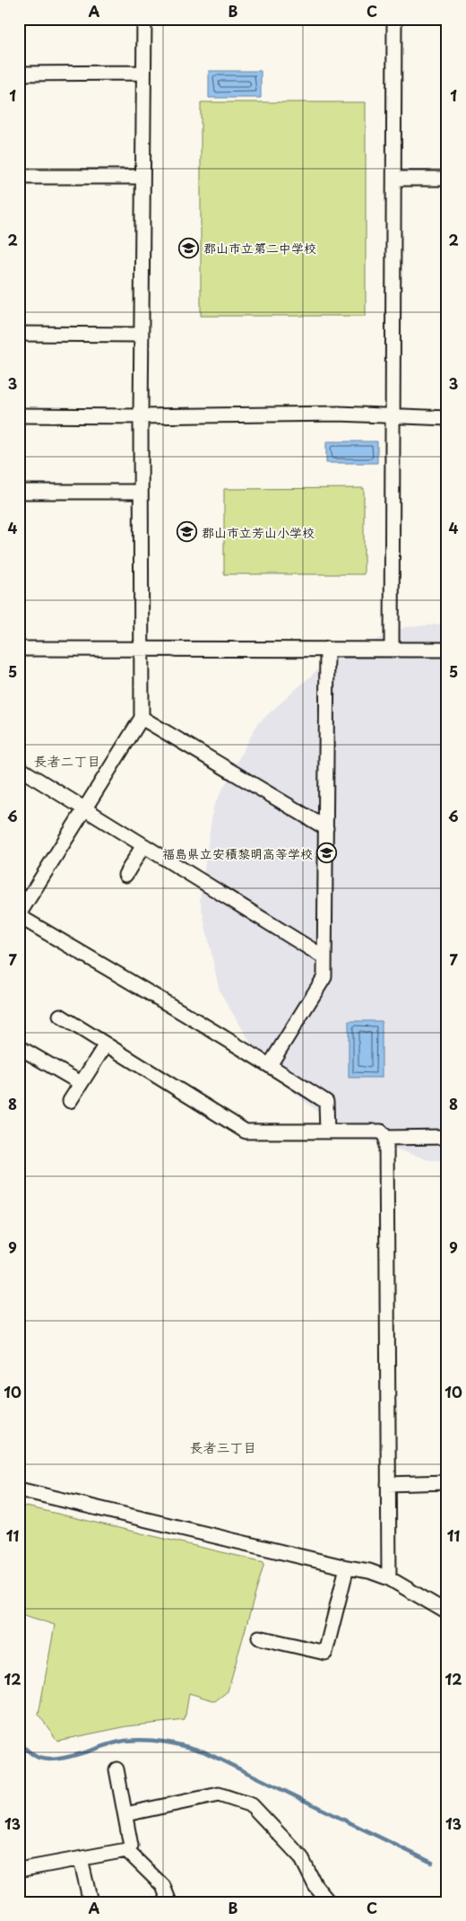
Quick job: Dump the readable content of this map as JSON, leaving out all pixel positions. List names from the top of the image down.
{
  "districts": ["長者二丁目", "長者三丁目"],
  "places": {
    "school or university": ["郡山市立第二中学校", "郡山市立芳山小学校", "福島県立安積黎明高等学校"]
  },
  "grid": {
    "columns": ["A", "B", "C"],
    "rows": [
      "1",
      "2",
      "3",
      "4",
      "5",
      "6",
      "7",
      "8",
      "9",
      "10",
      "11",
      "12",
      "13"
    ]
  }
}
